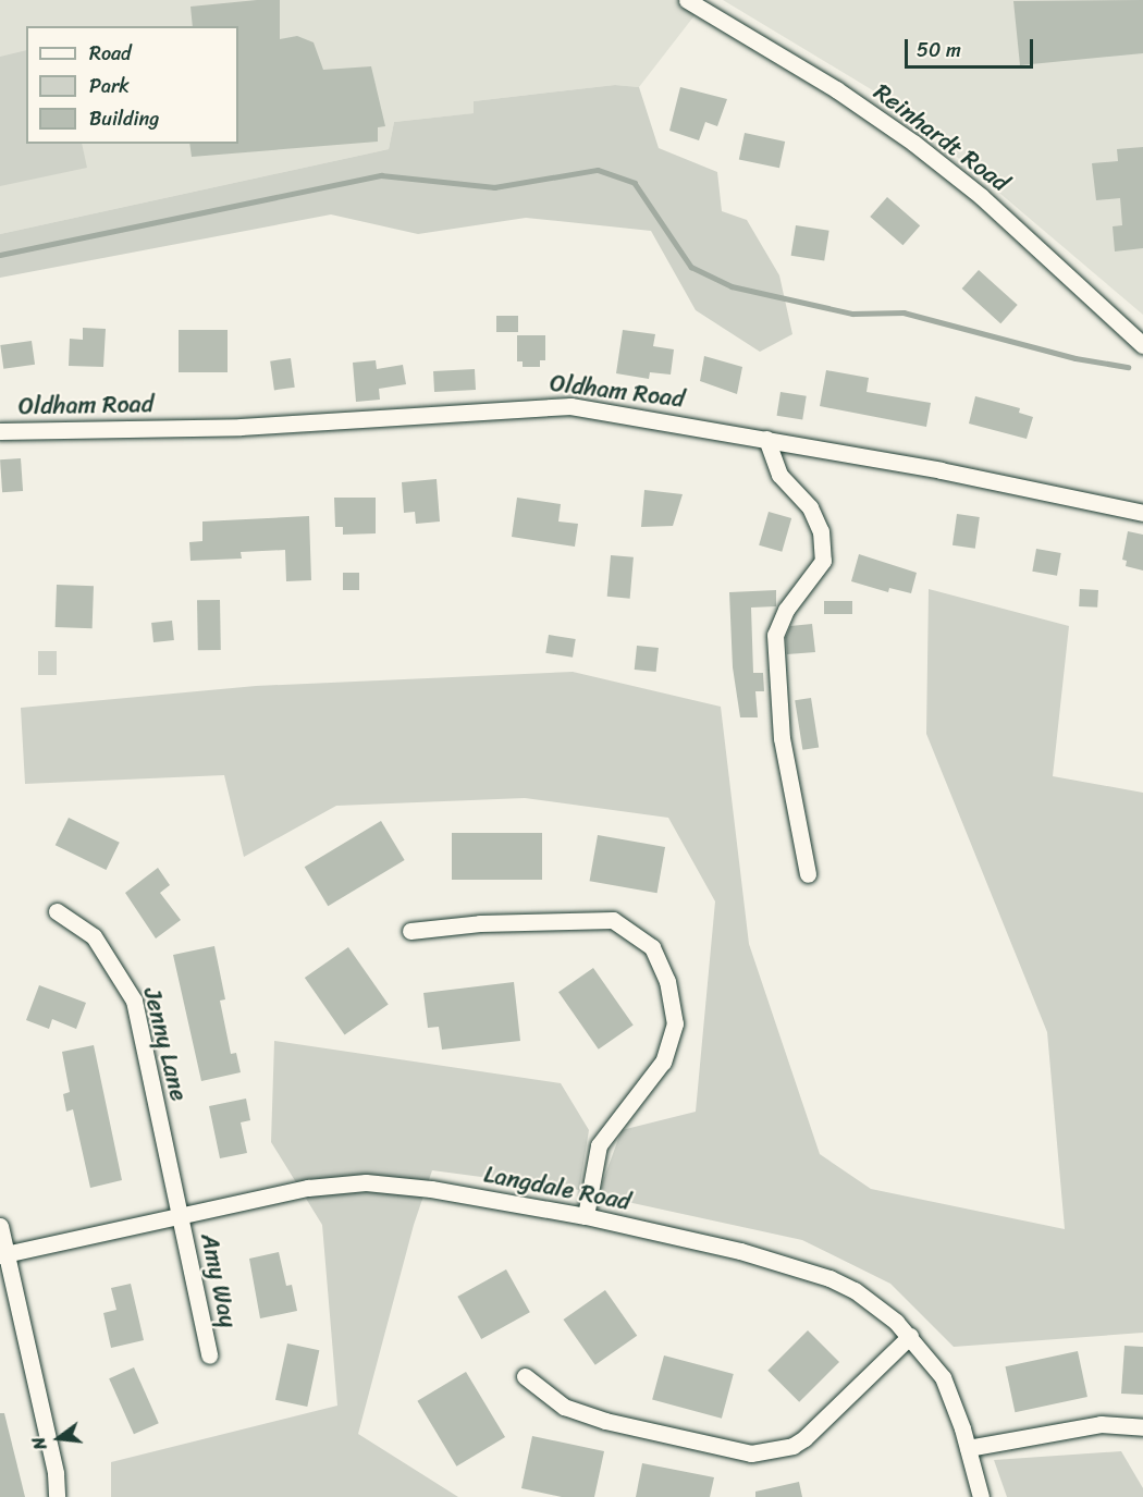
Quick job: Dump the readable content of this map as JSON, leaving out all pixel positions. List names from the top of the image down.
{
  "streets": {
    "street": [
      "Reinhardt Road",
      "Oldham Road",
      "Jenny Lane",
      "Langdale Road",
      "Amy Way"
    ]
  },
  "crossings": [
    ["Jenny Lane", "Langdale Road"],
    ["Jenny Lane", "Amy Way"],
    ["Langdale Road", "Amy Way"]
  ],
  "legend": ["Road", "Park", "Building"],
  "scale_bar": "50 m",
  "north": "left"
}
